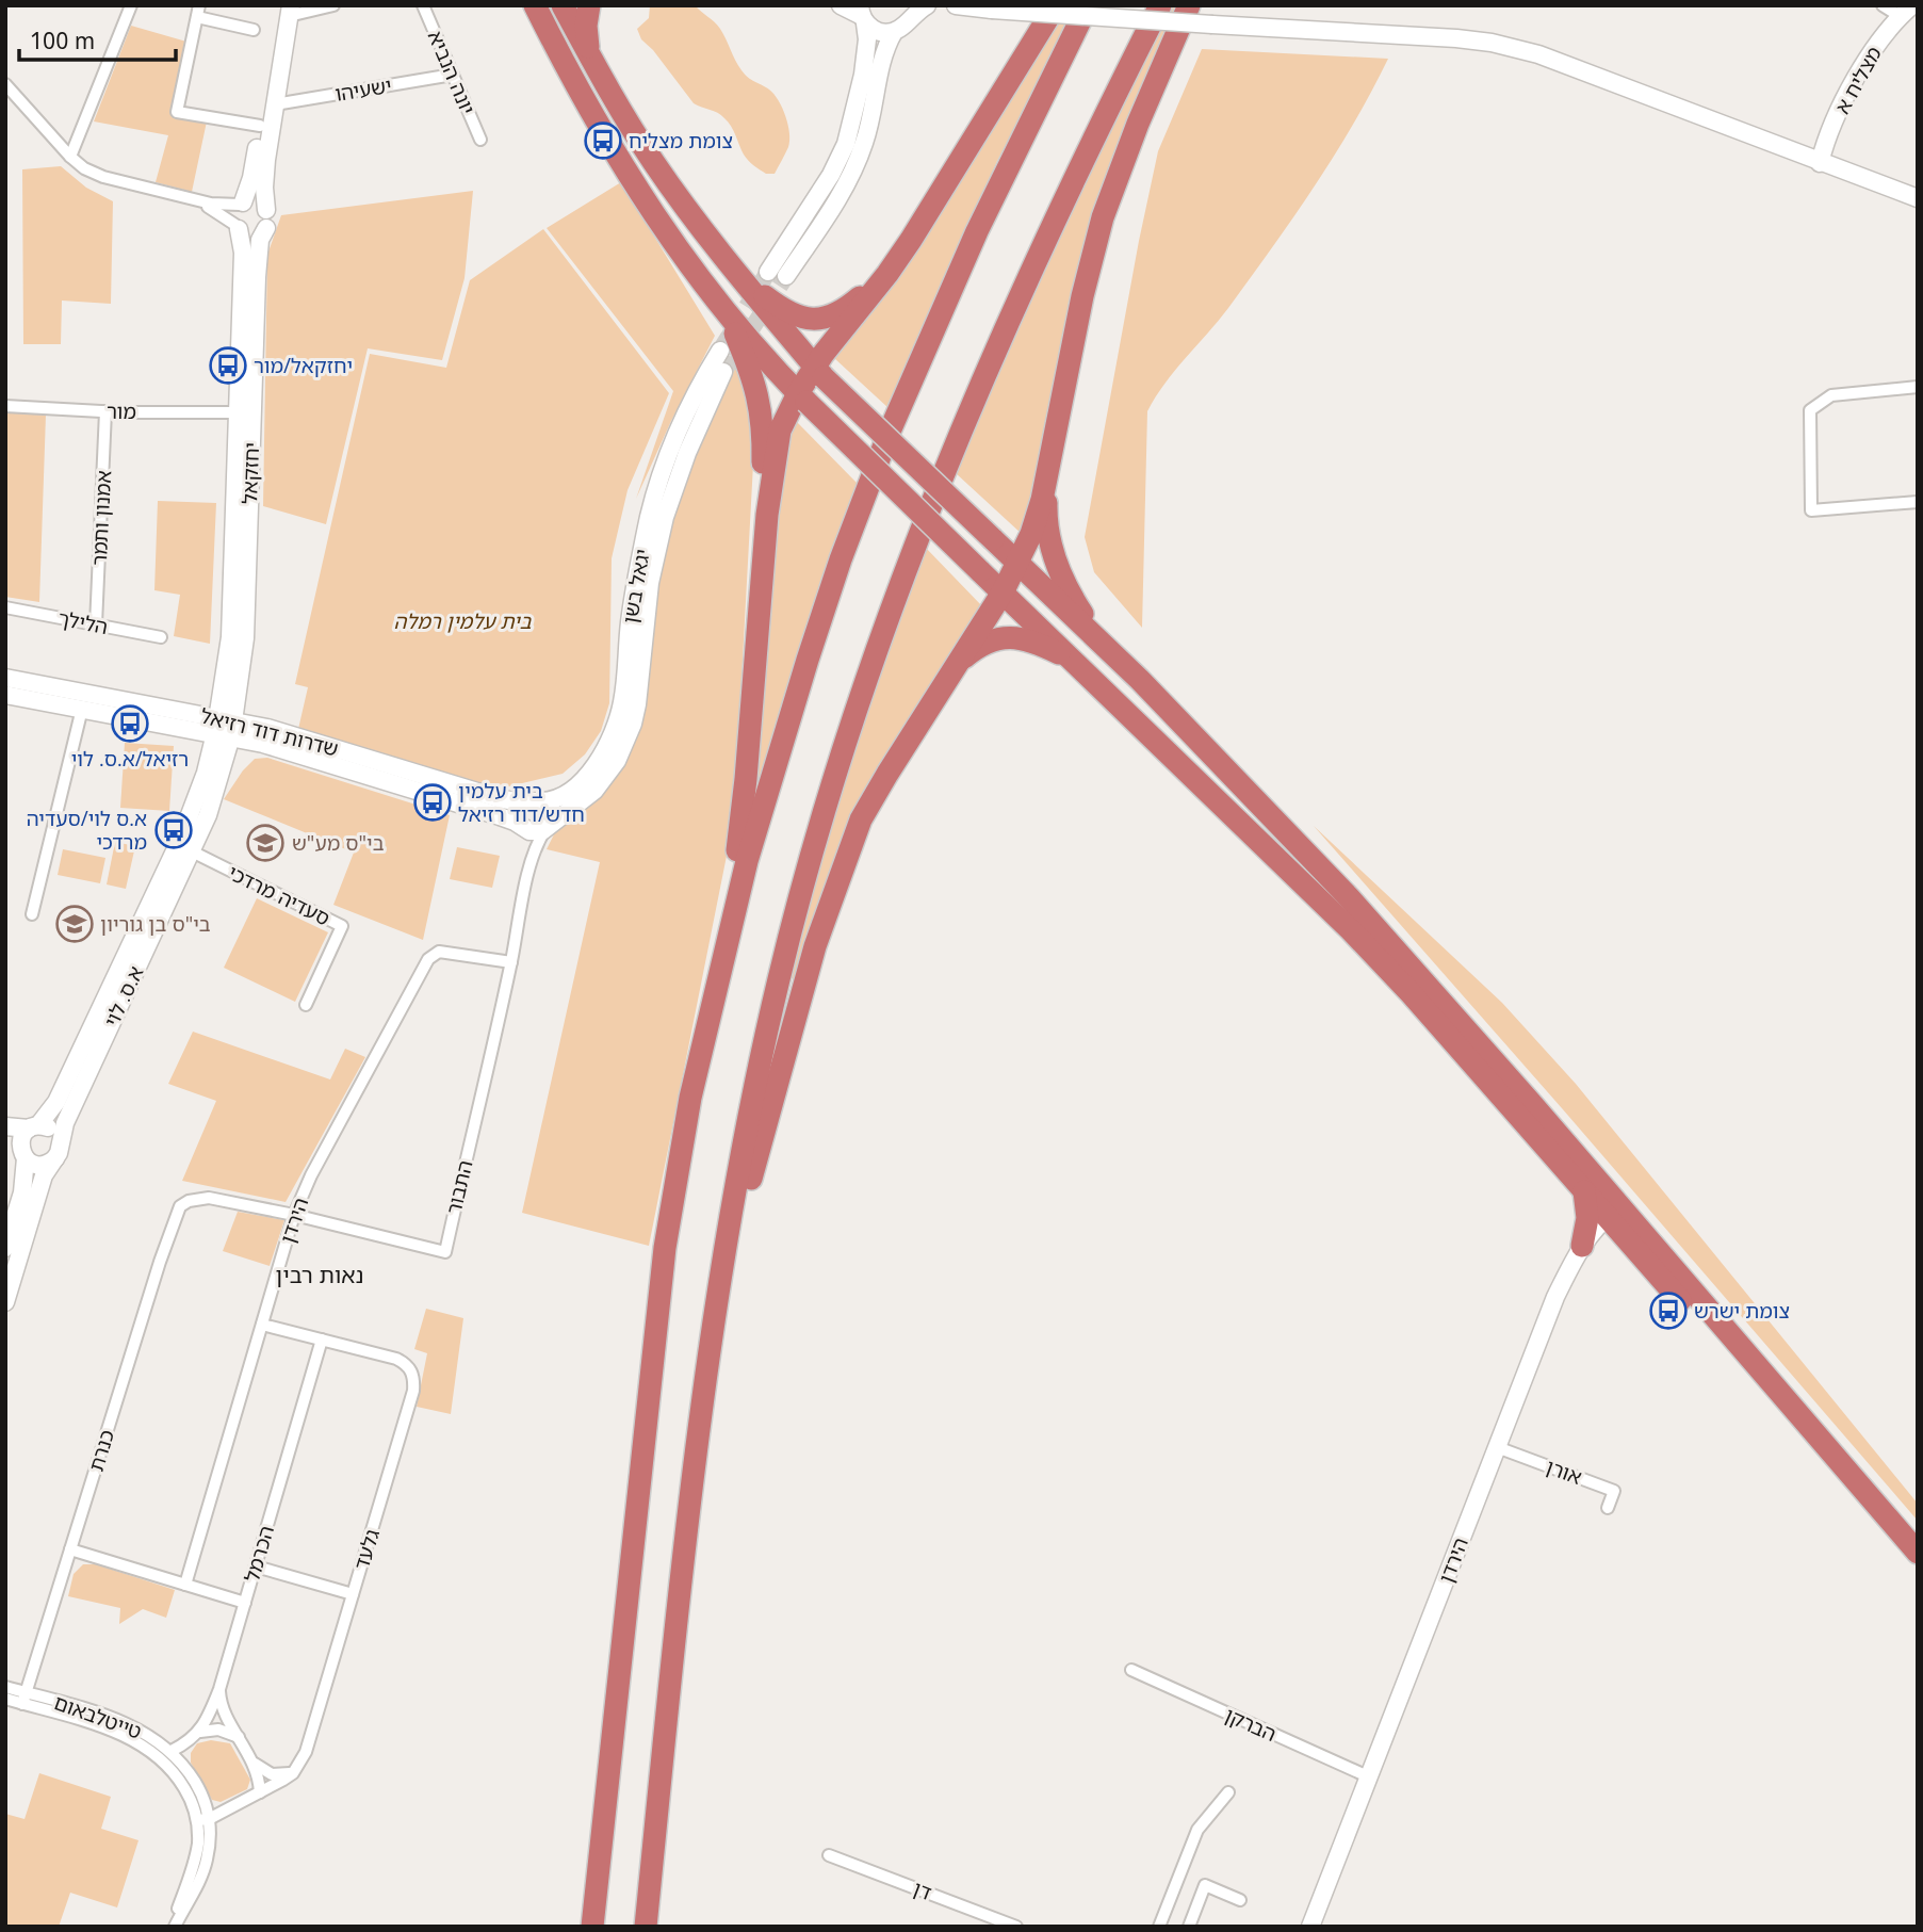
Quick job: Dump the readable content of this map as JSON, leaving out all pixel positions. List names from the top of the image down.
{
  "streets": {
    "main road": [
      "מצליח א",
      "יחזקאל",
      "יגאל בשן",
      "שדרות דוד רזיאל",
      "א.ס. לוי",
      "הירדן"
    ],
    "street": [
      "יונה הנביא",
      "ישעיהו",
      "מור",
      "אמנון ותמר",
      "הלילך",
      "סעדיה מרדכי",
      "התבור",
      "כנרת",
      "אורן",
      "גלעד",
      "הכרמל",
      "טייטלבאום",
      "הברקן",
      "דן"
    ]
  },
  "crossings": [
    ["יונה הנביא", "ישעיהו"],
    ["מור", "יחזקאל"],
    ["מור", "אמנון ותמר"],
    ["יחזקאל", "שדרות דוד רזיאל"],
    ["יחזקאל", "א.ס. לוי"],
    ["אמנון ותמר", "הלילך"],
    ["יגאל בשן", "שדרות דוד רזיאל"],
    ["יגאל בשן", "התבור"],
    ["שדרות דוד רזיאל", "א.ס. לוי"],
    ["שדרות דוד רזיאל", "התבור"],
    ["סעדיה מרדכי", "א.ס. לוי"],
    ["התבור", "הירדן"],
    ["התבור", "כנרת"],
    ["הירדן", "אורן"],
    ["הירדן", "גלעד"],
    ["הירדן", "הברקן"],
    ["כנרת", "טייטלבאום"],
    ["גלעד", "הכרמל"]
  ],
  "districts": ["נאות רבין"],
  "parks": ["בית עלמין רמלה"],
  "places": {
    "bus stop": [
      "צומת מצליח",
      "יחזקאל/מור",
      "רזיאל/א.ס. לוי",
      "בית עלמין חדש/דוד רזיאל",
      "א.ס לוי/סעדיה מרדכי",
      "צומת ישרש"
    ],
    "school or university": ["בי\"ס מע\"ש", "בי\"ס בן גוריון"]
  },
  "scale_bar": "100 m"
}
